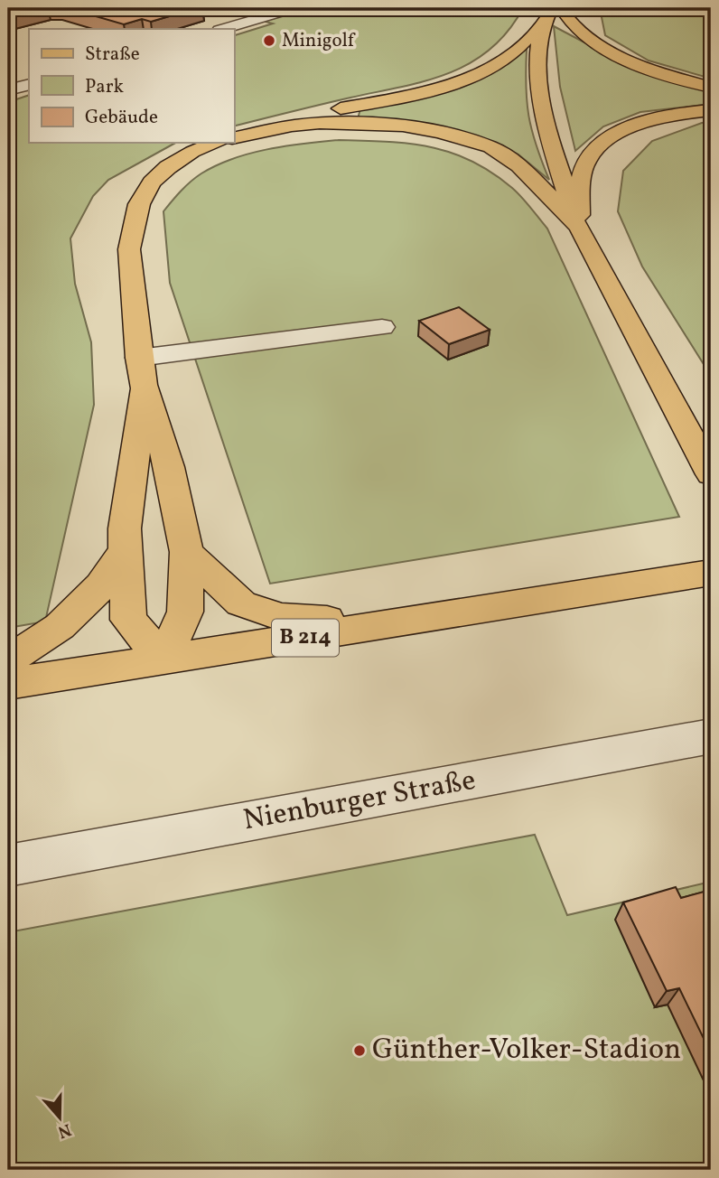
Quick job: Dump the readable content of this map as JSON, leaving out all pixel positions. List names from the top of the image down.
{
  "streets": {
    "main road": ["B 214"],
    "street": ["Nienburger Straße"]
  },
  "places": ["Minigolf", "Günther-Volker-Stadion"],
  "legend": ["Straße", "Park", "Gebäude"],
  "north": "bottom"
}
